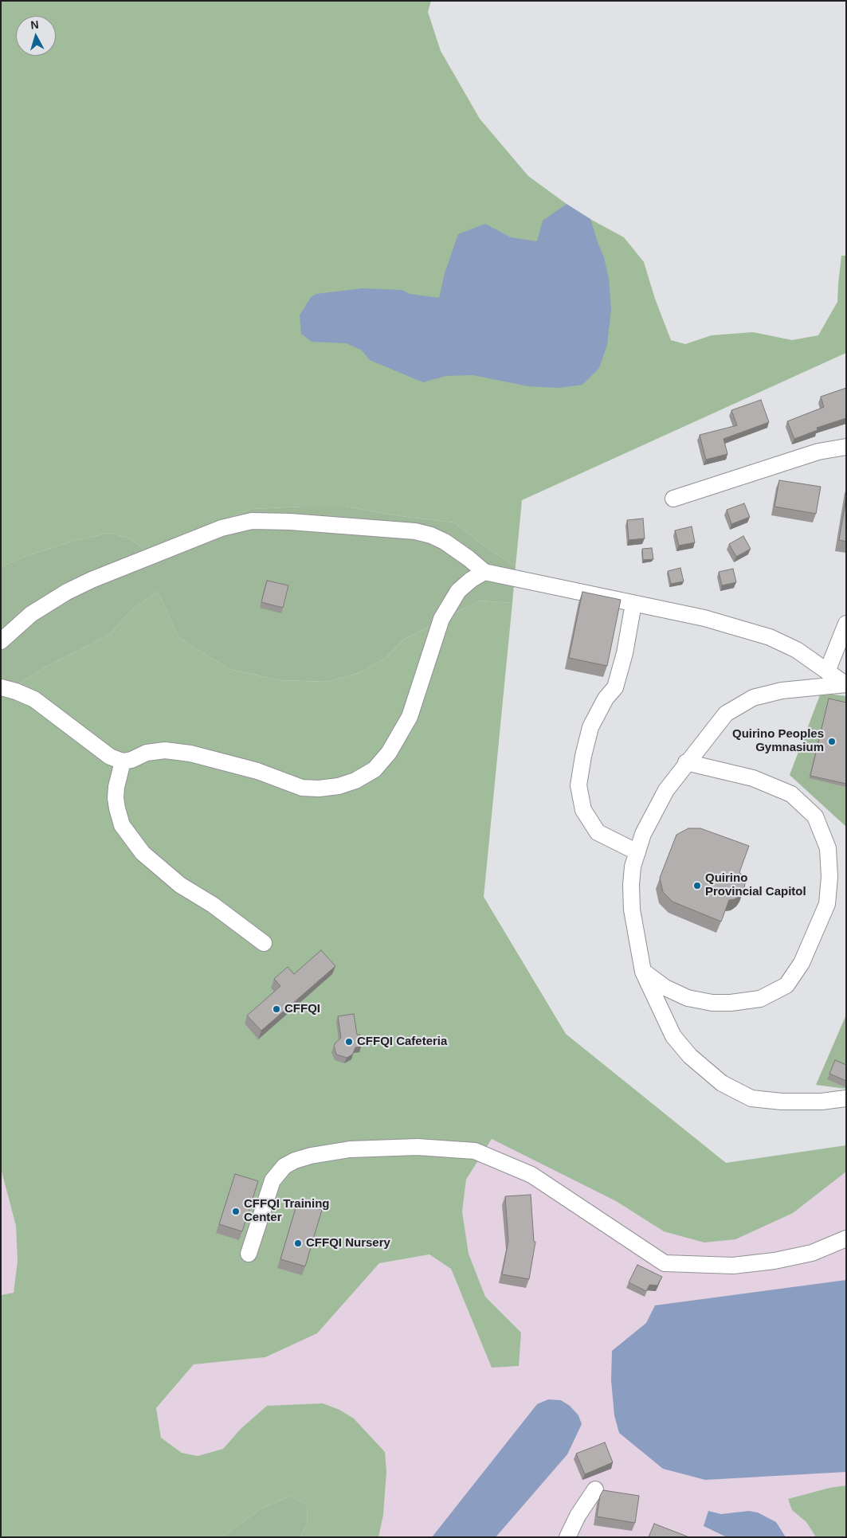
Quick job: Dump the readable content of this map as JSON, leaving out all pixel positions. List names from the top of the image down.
{
  "places": [
    "Quirino Peoples Gymnasium",
    "Quirino Provincial Capitol",
    "CFFQI",
    "CFFQI Cafeteria",
    "CFFQI Training Center",
    "CFFQI Nursery"
  ],
  "north": "top"
}
